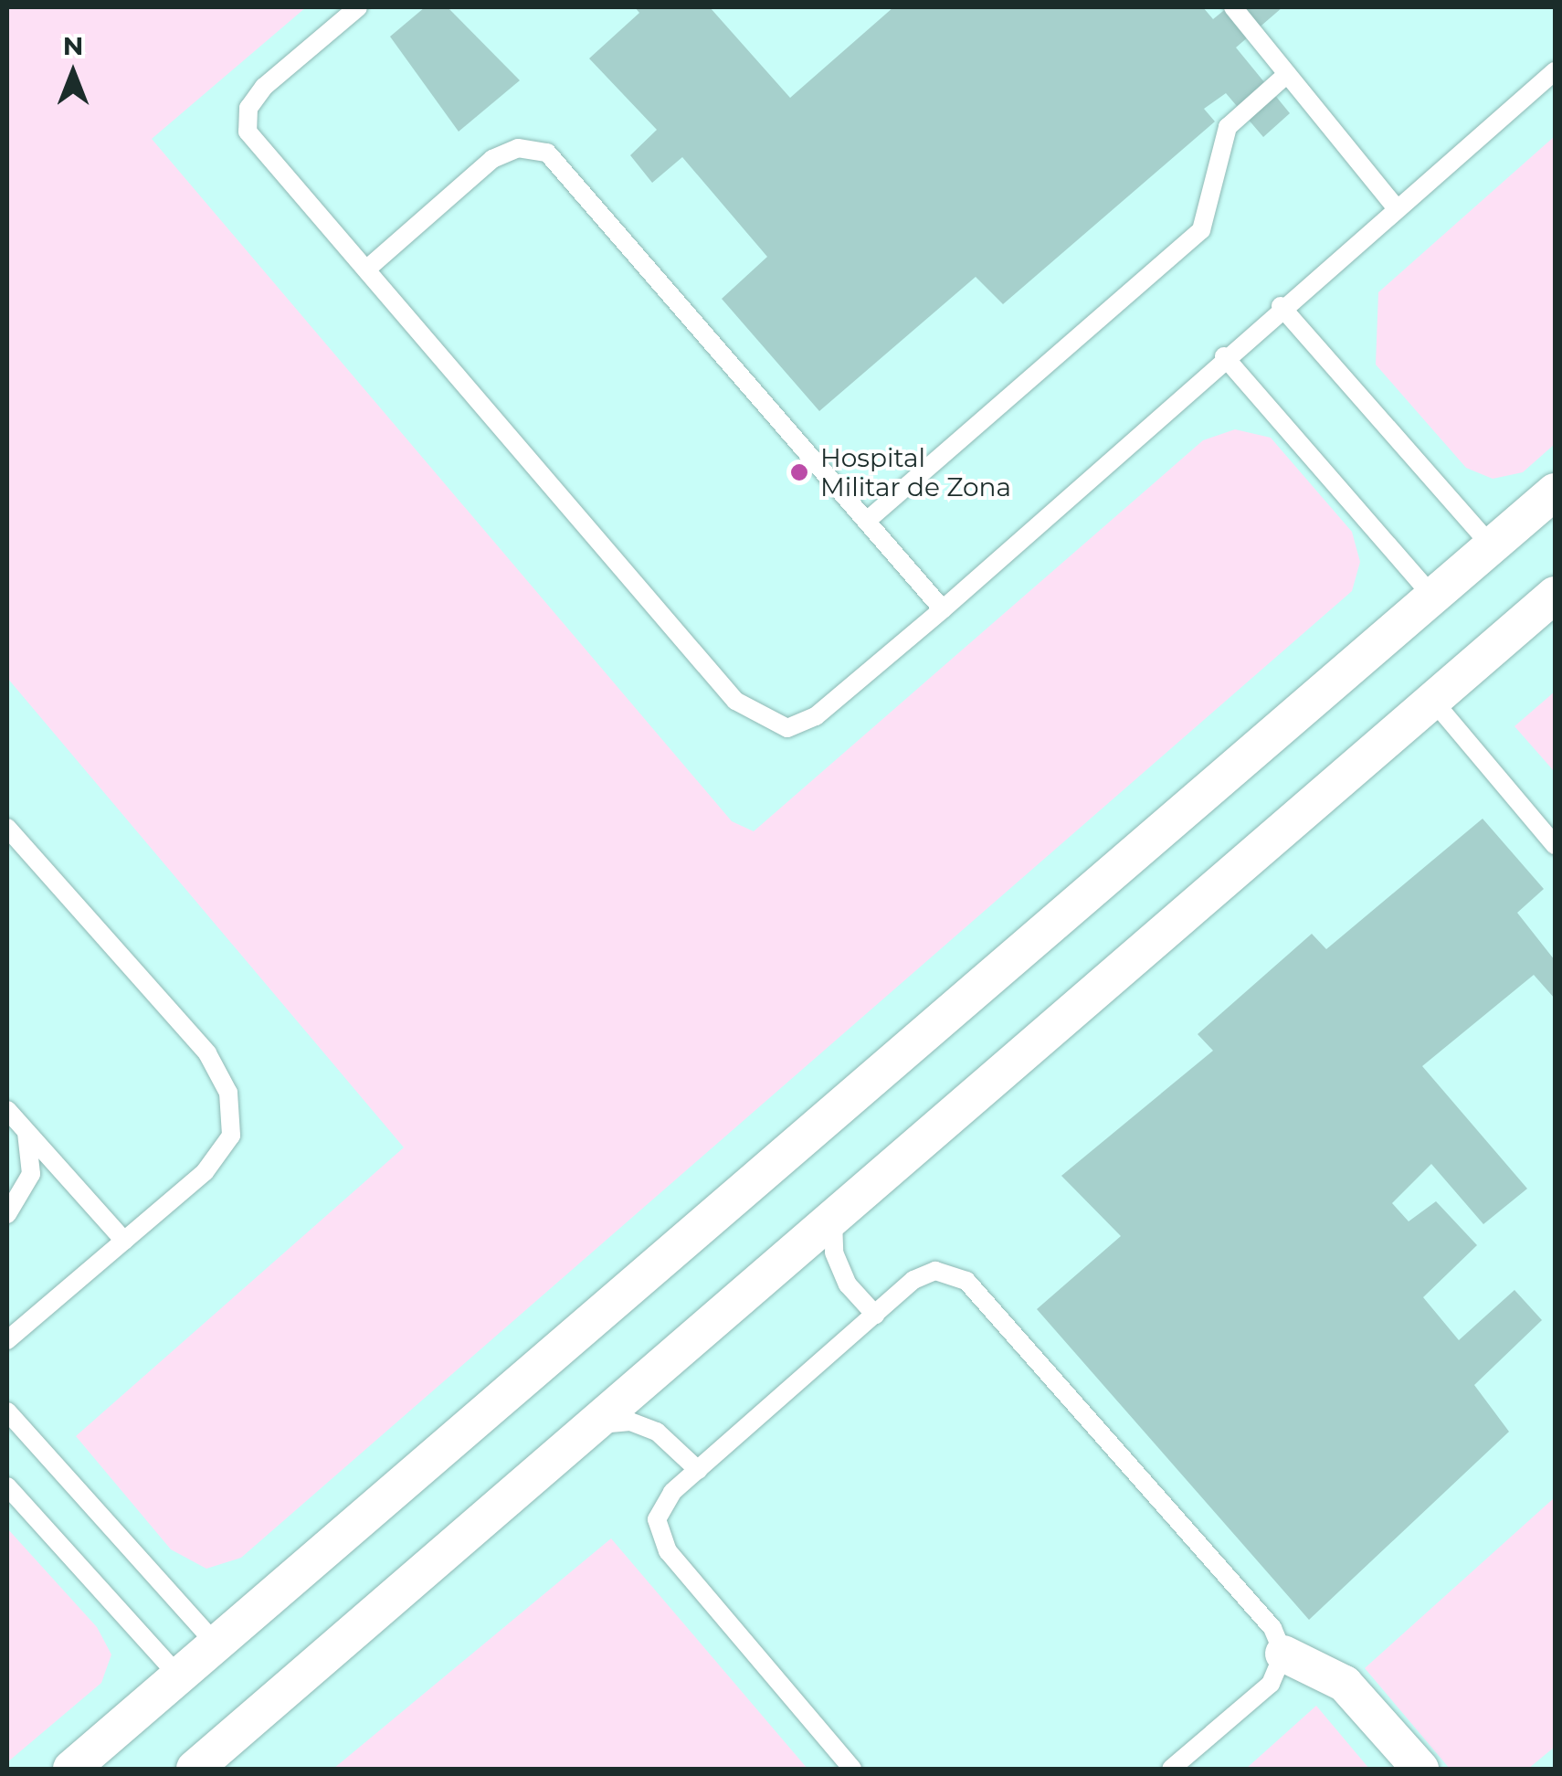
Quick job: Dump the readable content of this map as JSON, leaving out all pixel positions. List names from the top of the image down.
{
  "places": ["Hospital Militar de Zona"],
  "north": "top"
}
